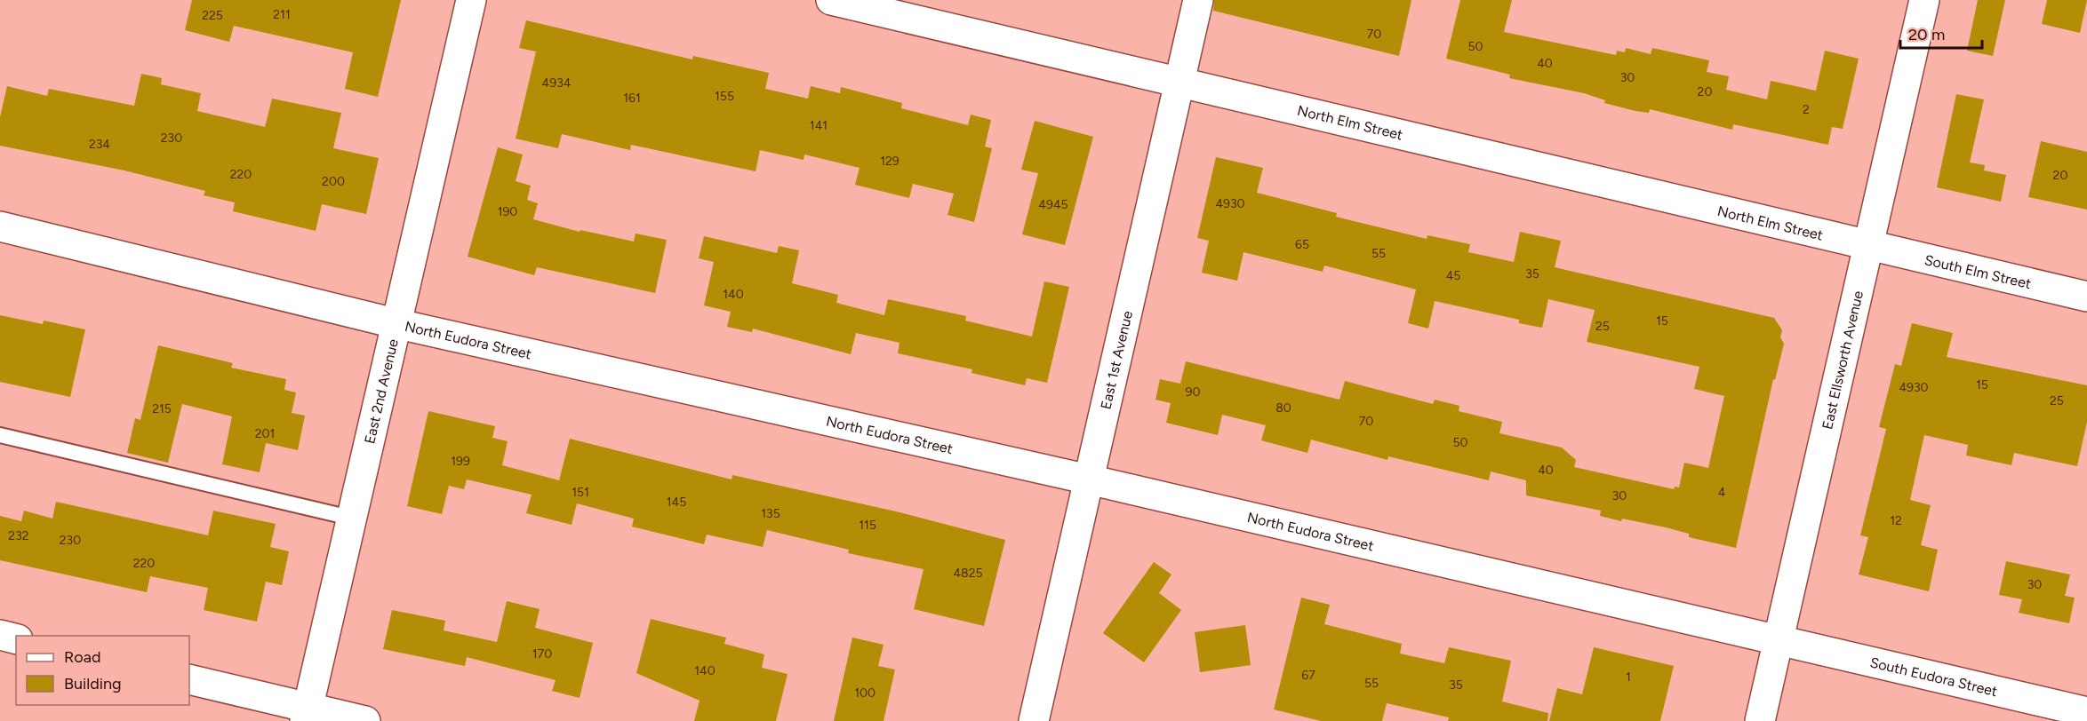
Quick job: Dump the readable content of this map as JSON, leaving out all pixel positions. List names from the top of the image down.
{
  "streets": {
    "street": [
      "North Elm Street",
      "South Elm Street",
      "North Eudora Street",
      "East 1st Avenue",
      "East Ellsworth Avenue",
      "East 2nd Avenue",
      "South Eudora Street"
    ]
  },
  "crossings": [
    ["North Elm Street", "South Elm Street"],
    ["North Elm Street", "East 1st Avenue"],
    ["North Elm Street", "East Ellsworth Avenue"],
    ["South Elm Street", "East Ellsworth Avenue"],
    ["North Eudora Street", "East 1st Avenue"],
    ["North Eudora Street", "East Ellsworth Avenue"],
    ["North Eudora Street", "East 2nd Avenue"],
    ["North Eudora Street", "South Eudora Street"],
    ["East Ellsworth Avenue", "South Eudora Street"]
  ],
  "house_numbers": [
    "211",
    "225",
    "70",
    "50",
    "40",
    "30",
    "4934",
    "20",
    "155",
    "161",
    "2",
    "141",
    "230",
    "234",
    "129",
    "220",
    "20",
    "200",
    "4930",
    "4945",
    "190",
    "65",
    "55",
    "35",
    "45",
    "140",
    "15",
    "25",
    "15",
    "4930",
    "90",
    "25",
    "80",
    "215",
    "70",
    "201",
    "50",
    "199",
    "40",
    "151",
    "4",
    "30",
    "145",
    "135",
    "12",
    "115",
    "232",
    "230",
    "220",
    "4825",
    "30",
    "170",
    "140",
    "67",
    "1",
    "55",
    "35",
    "100"
  ],
  "legend": ["Road", "Building"],
  "scale_bar": "20 m"
}
